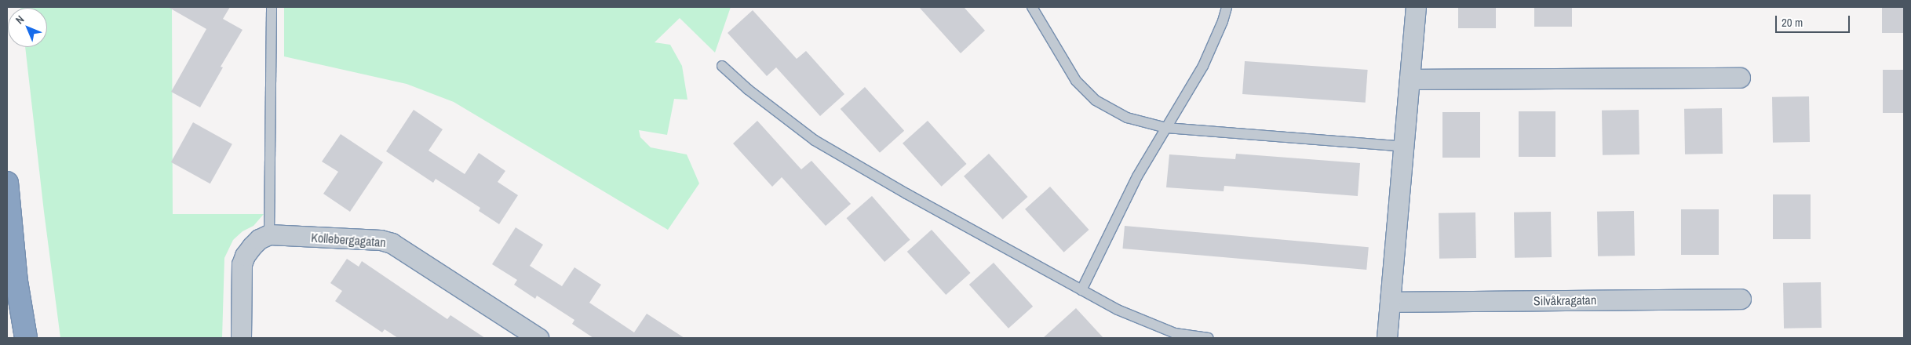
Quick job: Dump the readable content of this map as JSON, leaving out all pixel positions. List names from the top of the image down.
{
  "streets": {
    "street": ["Kollebergagatan", "Silvåkragatan"]
  },
  "scale_bar": "20 m",
  "north": "top left"
}
